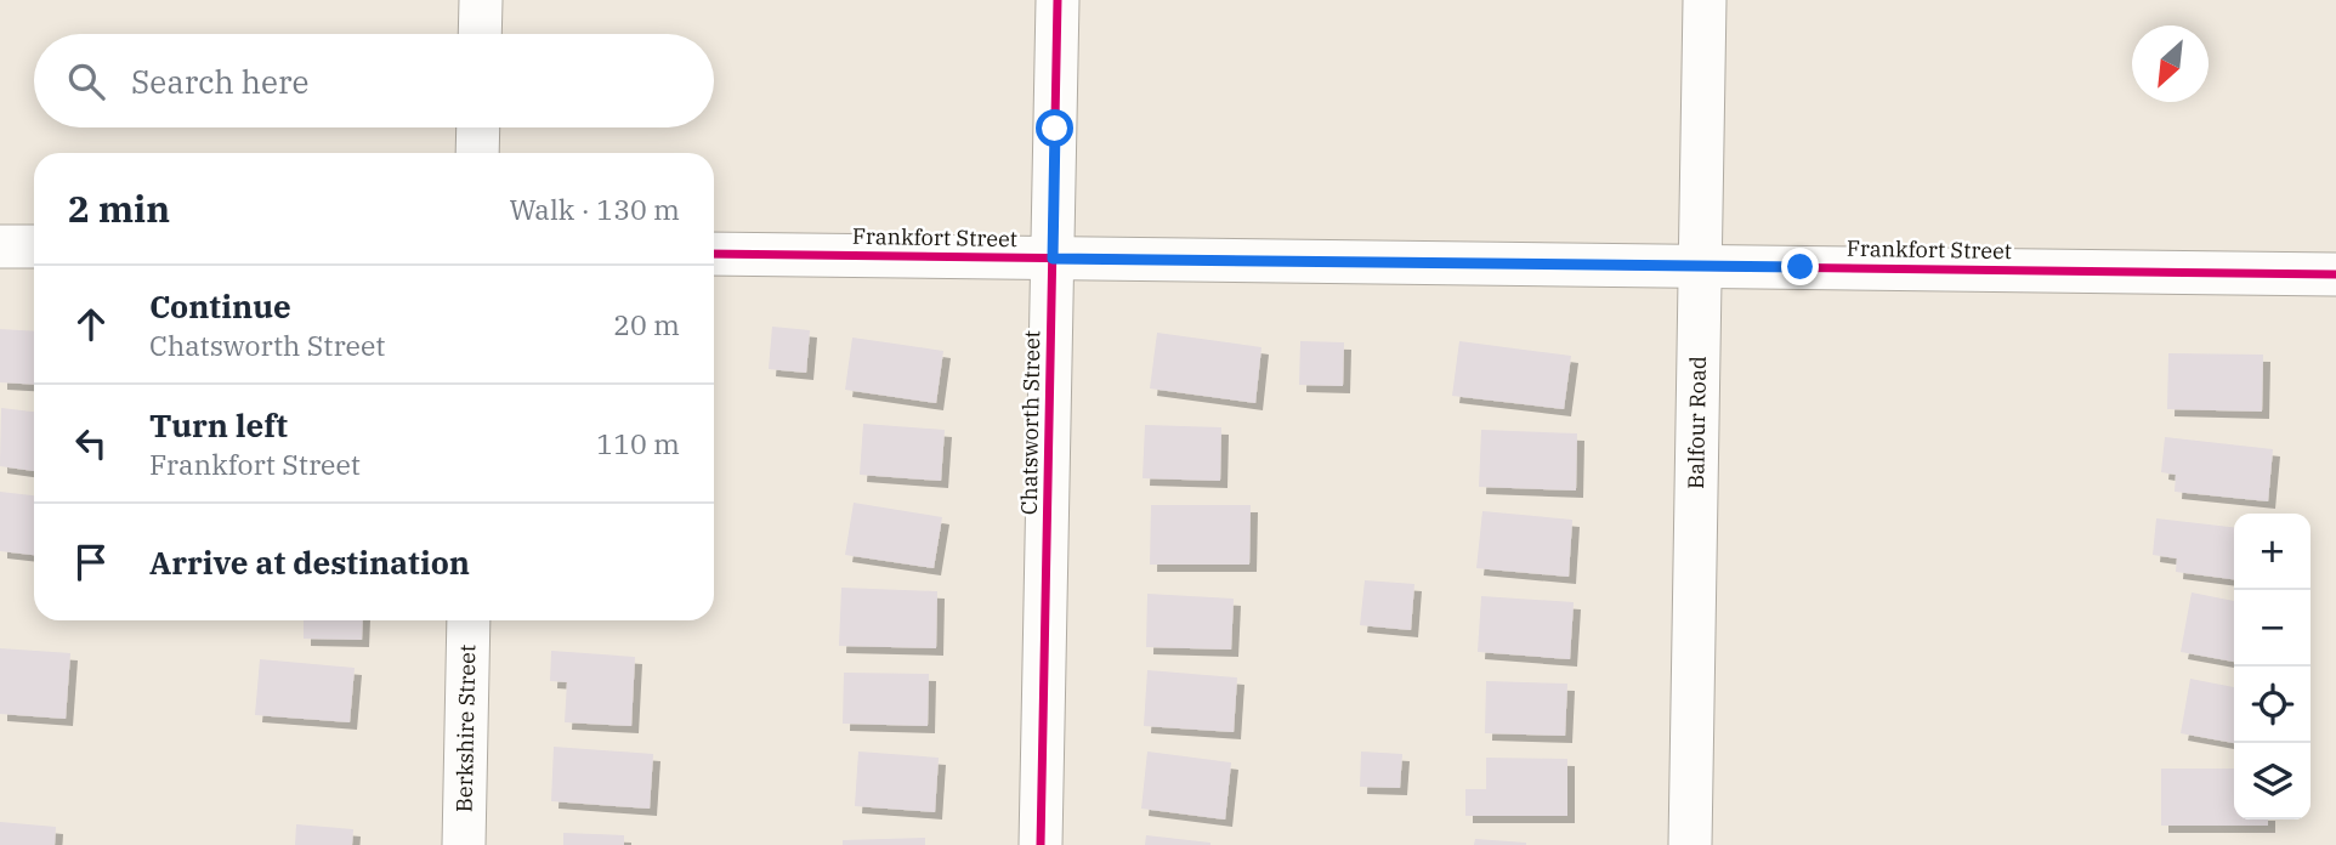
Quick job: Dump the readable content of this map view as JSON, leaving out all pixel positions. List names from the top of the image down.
{
  "streets": {
    "street": [
      "Frankfort Street",
      "Chatsworth Street",
      "Balfour Road",
      "Berkshire Street"
    ]
  },
  "crossings": [
    ["Frankfort Street", "Chatsworth Street"],
    ["Frankfort Street", "Balfour Road"]
  ],
  "north": "bottom left",
  "page": {
    "search": "Search here",
    "heading": ["2 min", "Walk · 130 m"],
    "list": [
      ["Continue", "Chatsworth Street", "20 m"],
      ["Turn left", "Frankfort Street", "110 m"],
      "Arrive at destination"
    ],
    "map_buttons": ["+", "−"]
  }
}
